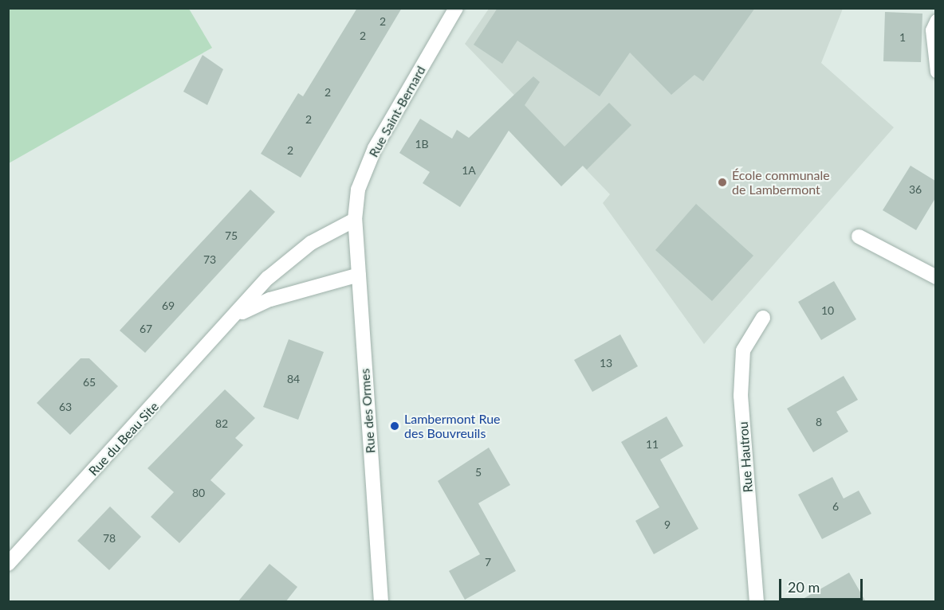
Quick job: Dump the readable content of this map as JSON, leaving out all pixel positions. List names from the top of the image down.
{
  "streets": {
    "street": [
      "Rue Saint-Bernard",
      "Rue des Ormes",
      "Rue du Beau Site",
      "Rue Hautrou"
    ]
  },
  "crossings": [
    ["Rue Saint-Bernard", "Rue des Ormes"],
    ["Rue Saint-Bernard", "Rue du Beau Site"],
    ["Rue des Ormes", "Rue du Beau Site"]
  ],
  "places": ["École communale de Lambermont", "Lambermont Rue des Bouvreuils"],
  "house_numbers": [
    "2",
    "2",
    "1",
    "2",
    "2",
    "1B",
    "2",
    "1A",
    "36",
    "75",
    "73",
    "69",
    "10",
    "67",
    "13",
    "84",
    "65",
    "63",
    "8",
    "82",
    "11",
    "5",
    "80",
    "6",
    "9",
    "78",
    "7"
  ],
  "scale_bar": "20 m"
}
